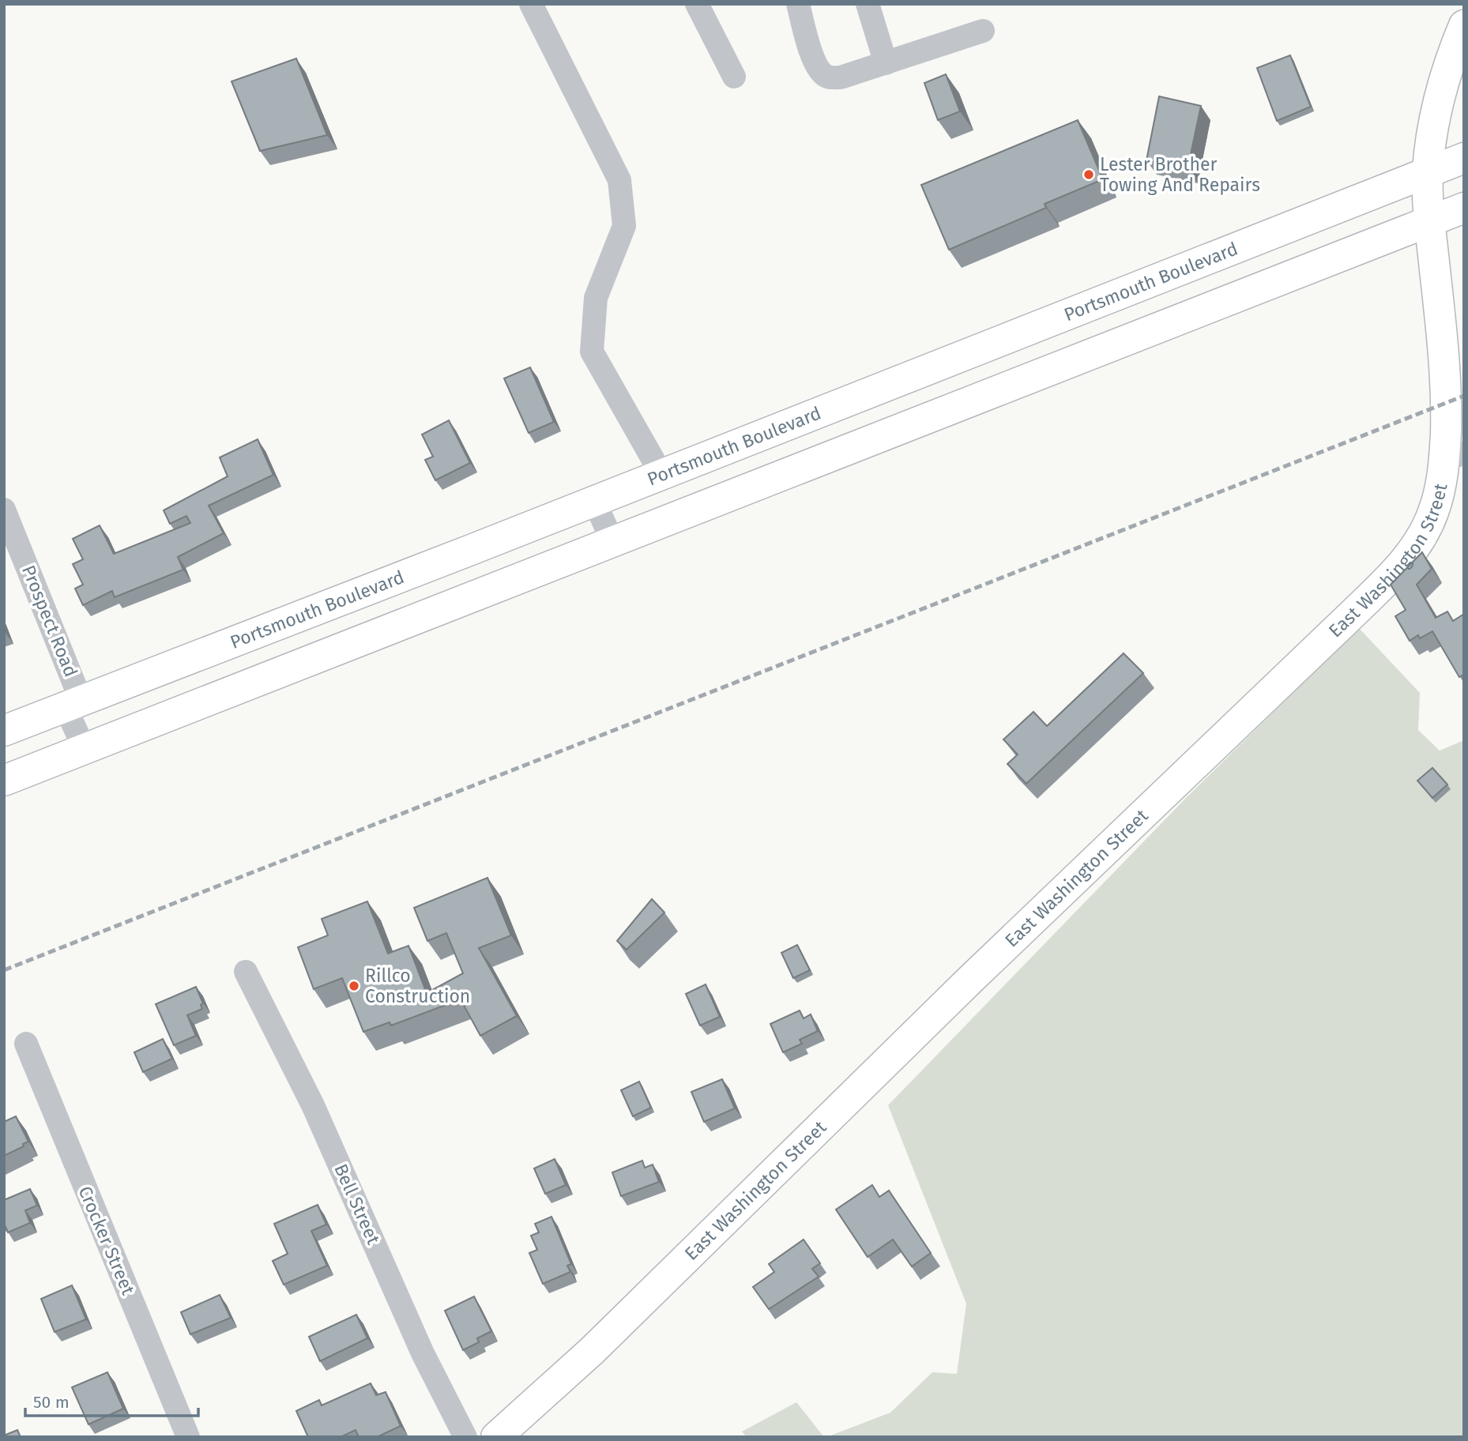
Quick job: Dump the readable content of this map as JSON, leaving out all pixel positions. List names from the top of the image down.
{
  "streets": {
    "main road": ["Portsmouth Boulevard", "East Washington Street"],
    "street": ["Prospect Road", "Bell Street", "Crocker Street"]
  },
  "crossings": [
    ["Portsmouth Boulevard", "East Washington Street"],
    ["Portsmouth Boulevard", "Prospect Road"]
  ],
  "places": ["Lester Brother Towing And Repairs", "Rillco Construction"],
  "scale_bar": "50 m"
}
